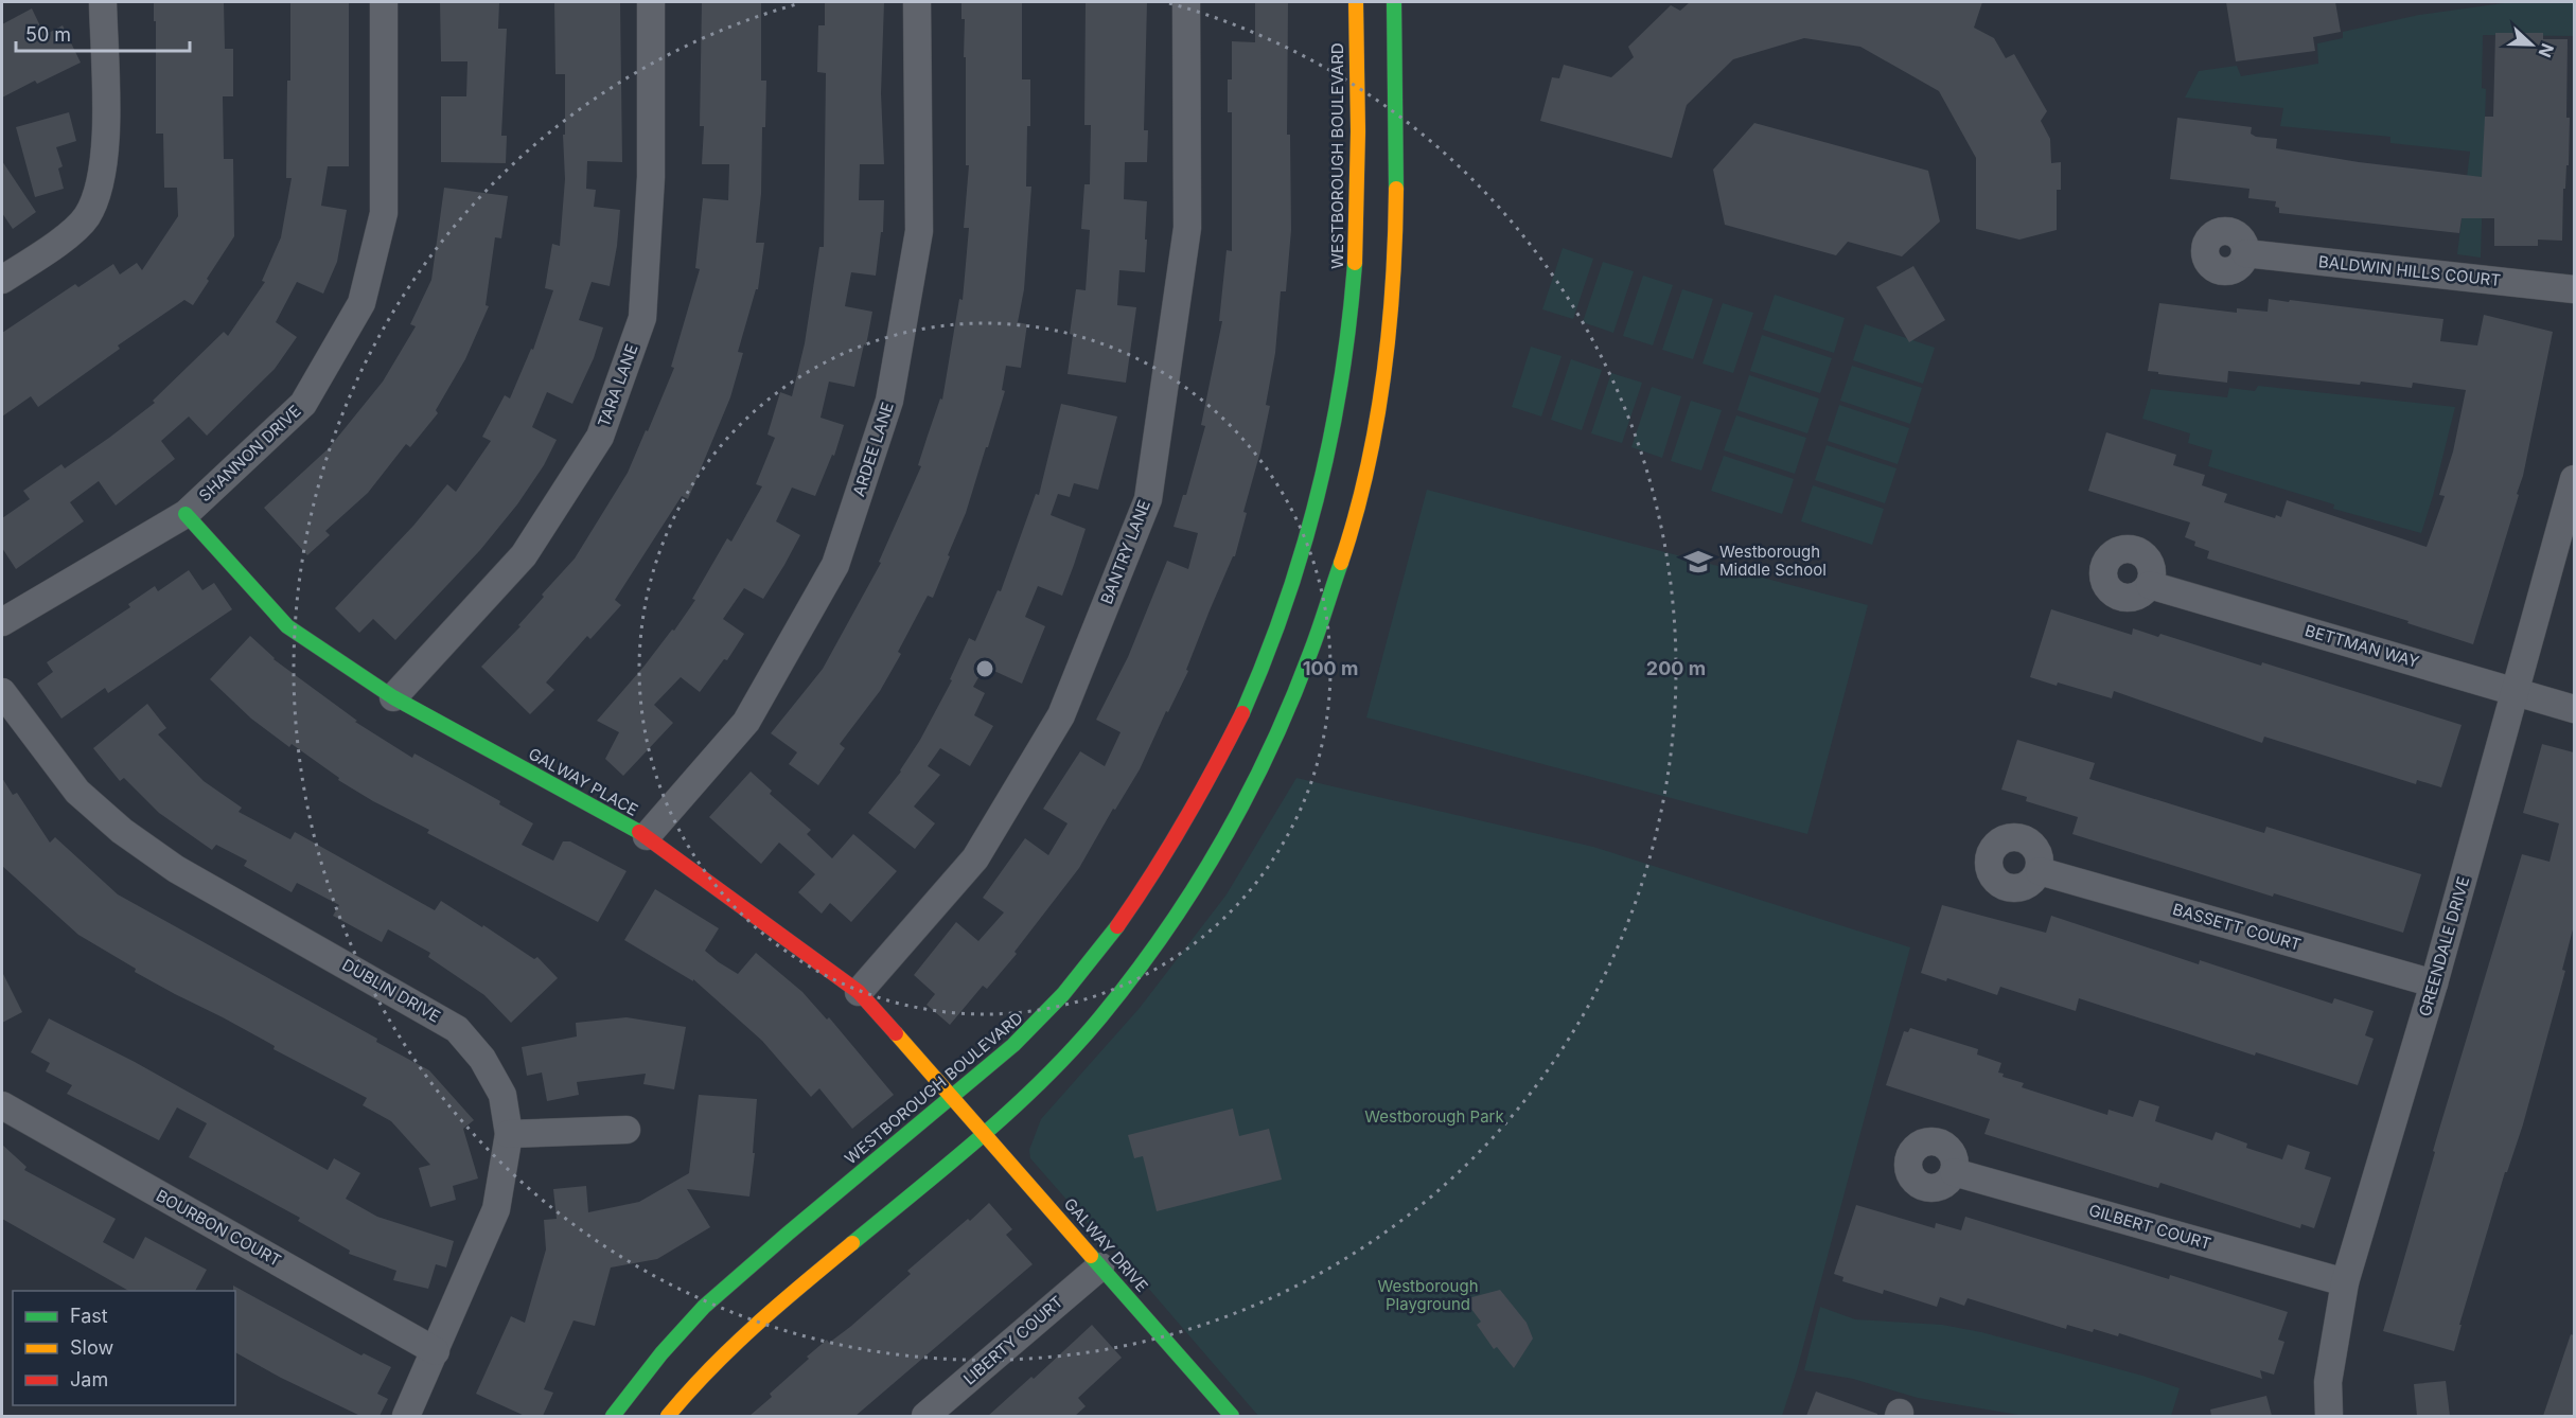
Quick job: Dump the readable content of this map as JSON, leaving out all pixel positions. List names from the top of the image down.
{
  "streets": {
    "main road": ["WESTBOROUGH BOULEVARD", "GALWAY PLACE", "GALWAY DRIVE"],
    "street": [
      "BALDWIN HILLS COURT",
      "TARA LANE",
      "ARDEE LANE",
      "SHANNON DRIVE",
      "BANTRY LANE",
      "BETTMAN WAY",
      "BASSETT COURT",
      "GREENDALE DRIVE",
      "DUBLIN DRIVE",
      "GILBERT COURT",
      "BOURBON COURT",
      "LIBERTY COURT"
    ]
  },
  "crossings": [
    ["WESTBOROUGH BOULEVARD", "GALWAY PLACE"],
    ["WESTBOROUGH BOULEVARD", "GALWAY DRIVE"],
    ["TARA LANE", "GALWAY PLACE"],
    ["ARDEE LANE", "GALWAY PLACE"],
    ["SHANNON DRIVE", "GALWAY PLACE"],
    ["BANTRY LANE", "GALWAY PLACE"],
    ["BETTMAN WAY", "GREENDALE DRIVE"],
    ["GALWAY PLACE", "GALWAY DRIVE"],
    ["BASSETT COURT", "GREENDALE DRIVE"],
    ["GREENDALE DRIVE", "GILBERT COURT"],
    ["DUBLIN DRIVE", "BOURBON COURT"],
    ["GALWAY DRIVE", "LIBERTY COURT"]
  ],
  "parks": ["Westborough Park", "Westborough Playground"],
  "places": {
    "school or university": ["Westborough Middle School"]
  },
  "legend": ["Fast", "Slow", "Jam"],
  "scale_bar": "50 m",
  "north": "right",
  "rings": ["100 m", "200 m"]
}
